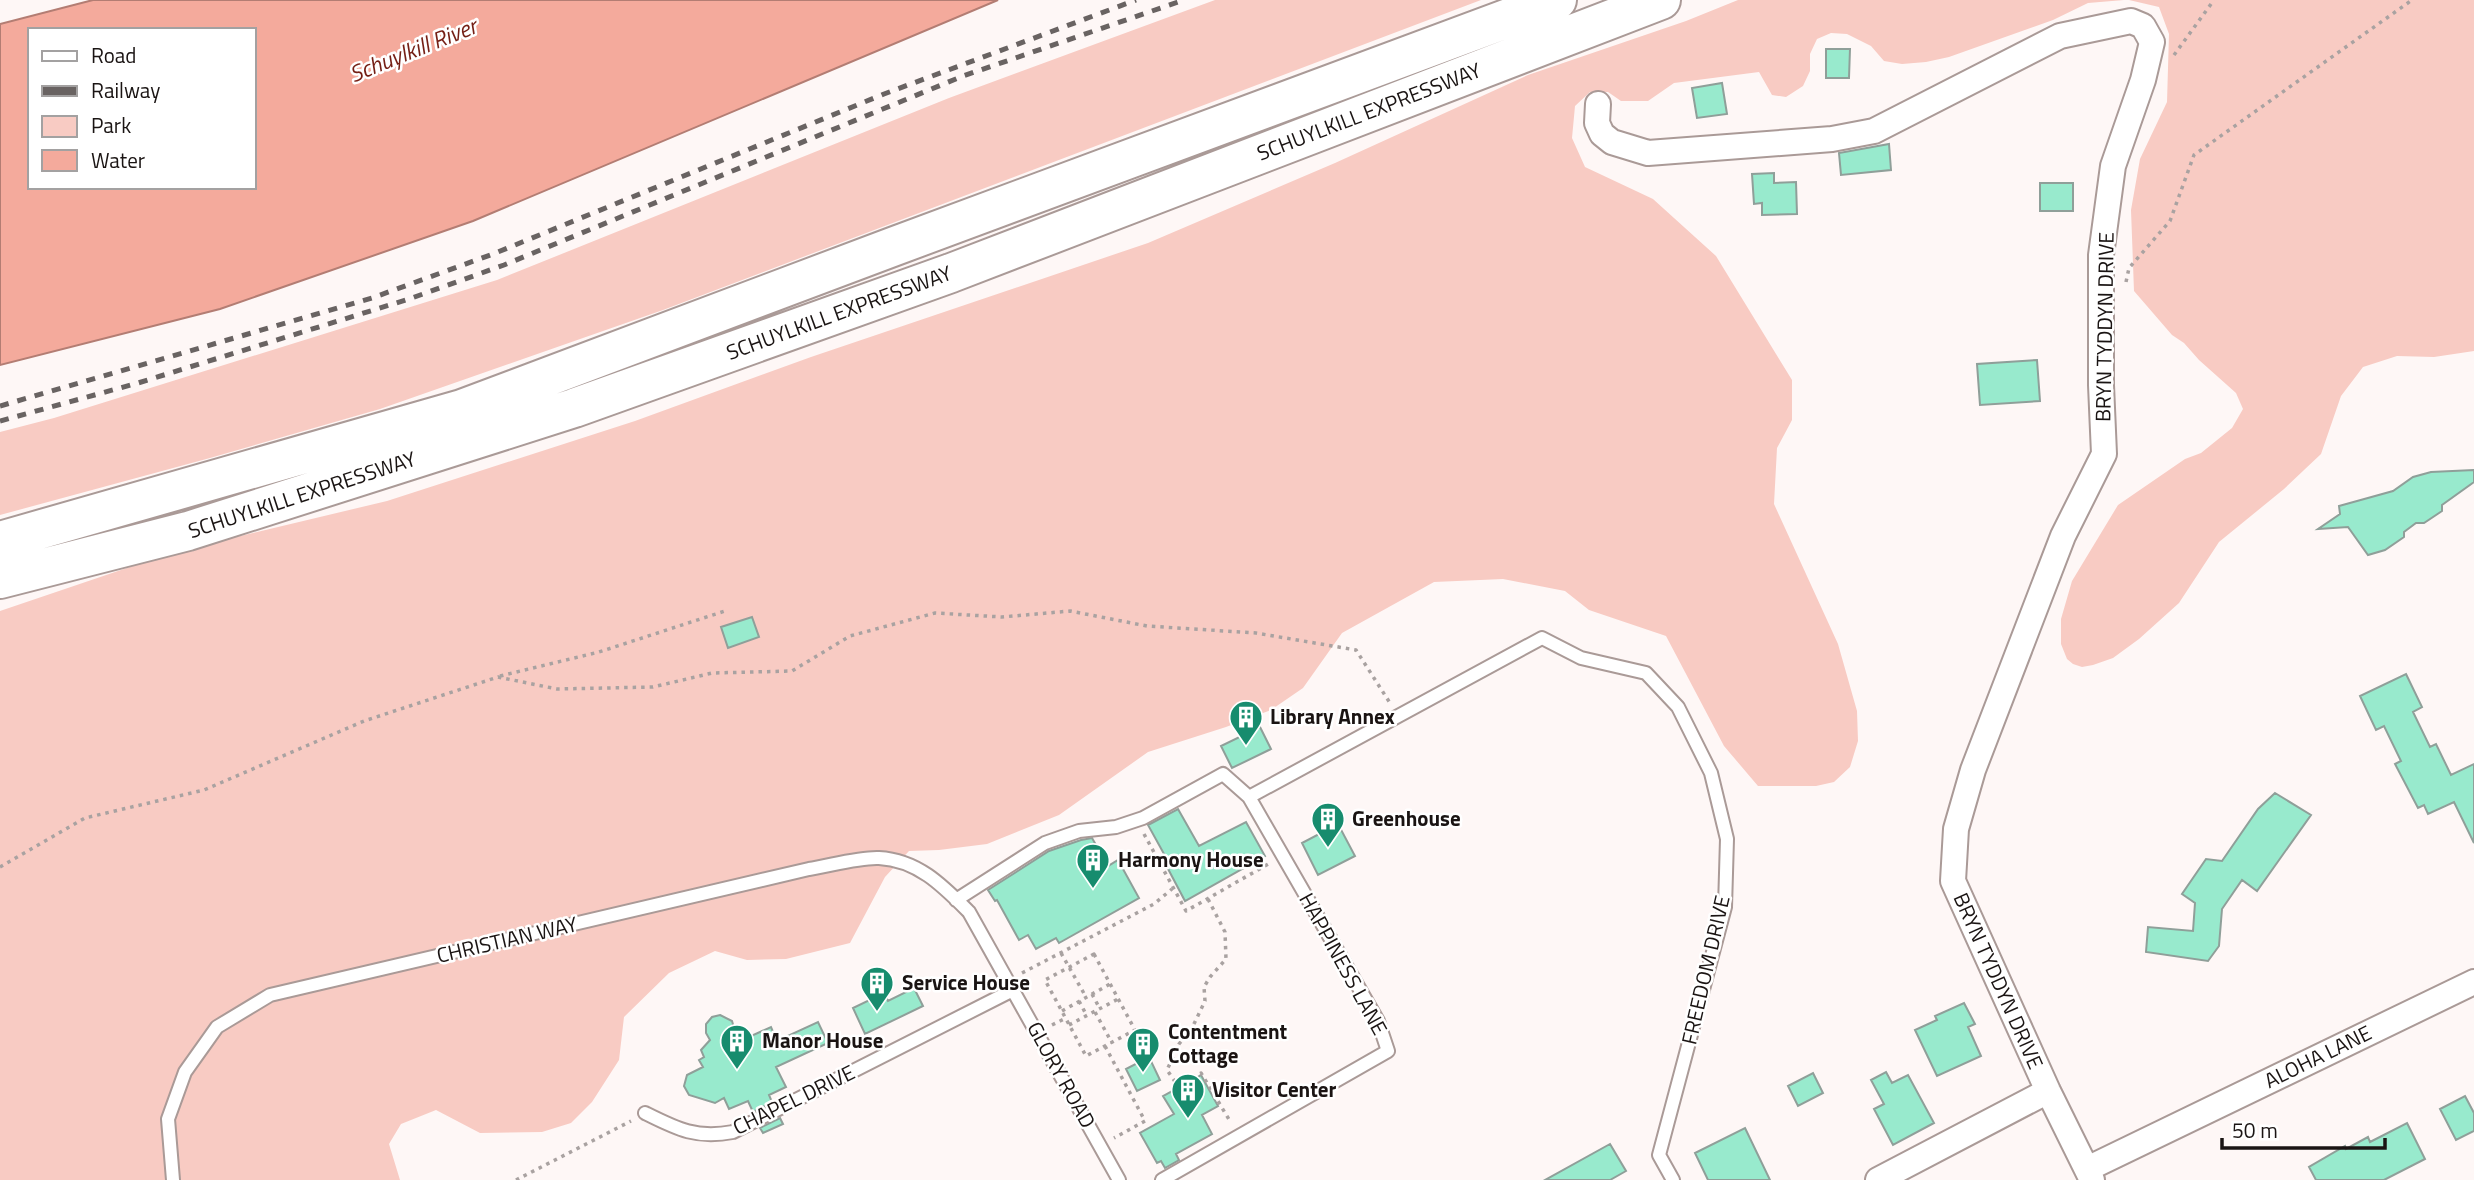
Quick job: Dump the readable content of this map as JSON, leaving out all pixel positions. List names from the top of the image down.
{
  "streets": {
    "highway": ["SCHUYLKILL EXPRESSWAY"],
    "street": ["BRYN TYDDYN DRIVE", "ALOHA LANE"],
    "lane": [
      "CHRISTIAN WAY",
      "HAPPINESS LANE",
      "FREEDOM DRIVE",
      "GLORY ROAD",
      "CHAPEL DRIVE"
    ]
  },
  "crossings": [
    ["BRYN TYDDYN DRIVE", "ALOHA LANE"],
    ["CHRISTIAN WAY", "GLORY ROAD"],
    ["GLORY ROAD", "CHAPEL DRIVE"]
  ],
  "water": ["Schuylkill River"],
  "places": {
    "building": [
      "Library Annex",
      "Greenhouse",
      "Harmony House",
      "Service House",
      "Manor House",
      "Contentment Cottage",
      "Visitor Center"
    ]
  },
  "legend": [
    "Road",
    "Railway",
    "Park",
    "Water"
  ],
  "scale_bar": "50 m"
}
